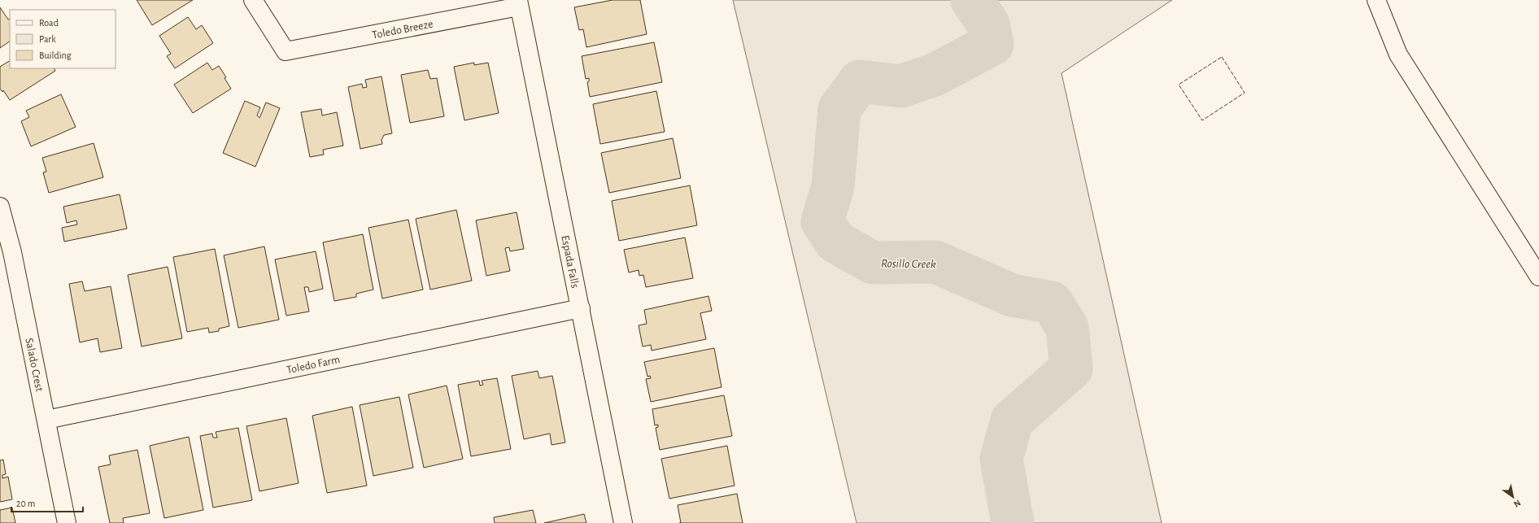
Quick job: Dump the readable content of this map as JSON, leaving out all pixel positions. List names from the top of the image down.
{
  "streets": {
    "street": [
      "Toledo Breeze",
      "Espada Falls",
      "Salado Crest",
      "Toledo Farm"
    ]
  },
  "crossings": [
    ["Toledo Breeze", "Espada Falls"],
    ["Espada Falls", "Toledo Farm"],
    ["Salado Crest", "Toledo Farm"]
  ],
  "water": ["Rosillo Creek"],
  "legend": ["Road", "Park", "Building"],
  "scale_bar": "20 m",
  "north": "bottom right"
}
